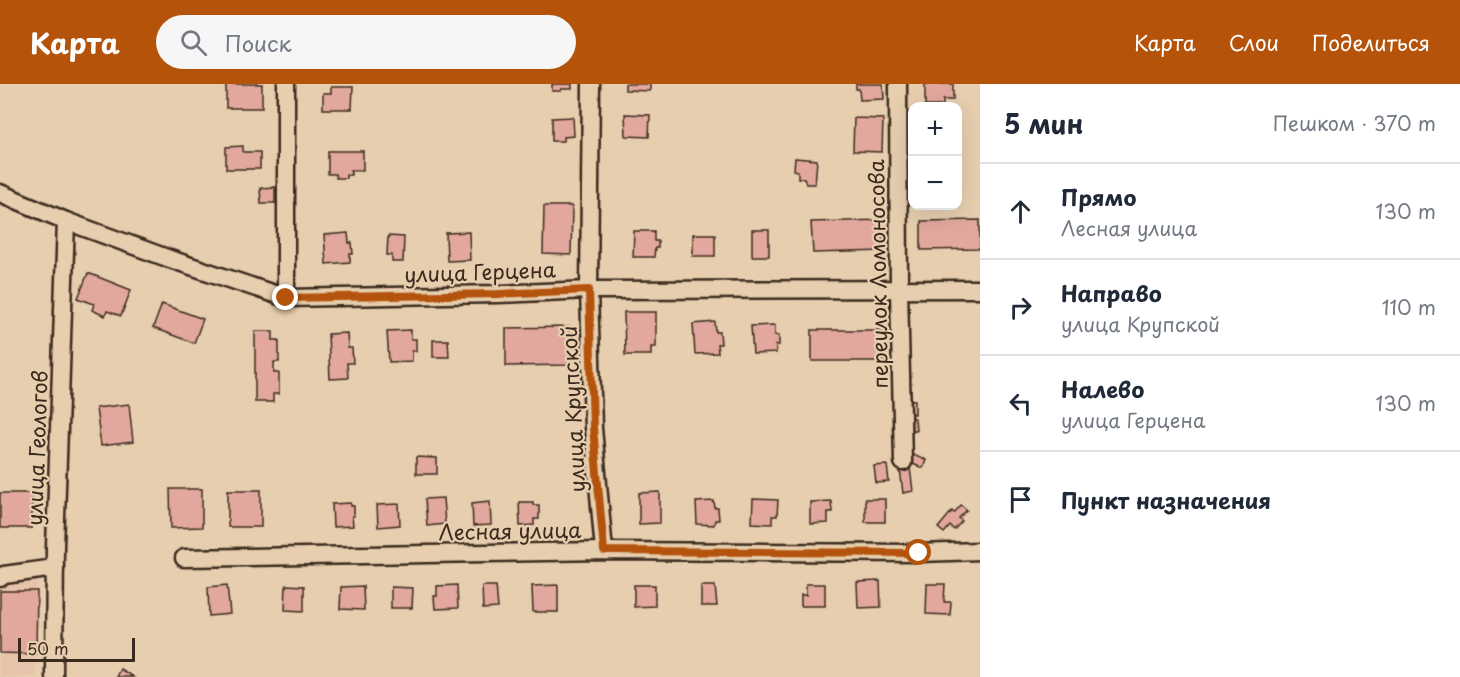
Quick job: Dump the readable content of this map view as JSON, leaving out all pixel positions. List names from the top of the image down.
{
  "streets": {
    "street": [
      "улица Герцена",
      "переулок Ломоносова",
      "улица Крупской",
      "улица Геологов",
      "Лесная улица"
    ]
  },
  "crossings": [
    ["улица Герцена", "переулок Ломоносова"],
    ["улица Герцена", "улица Крупской"],
    ["улица Герцена", "улица Геологов"],
    ["улица Крупской", "Лесная улица"]
  ],
  "scale_bar": "50 m",
  "page": {
    "header": "Карта",
    "search": "Поиск",
    "nav": ["Карта", "Слои", "Поделиться"],
    "heading": ["5 мин", "Пешком · 370 m"],
    "map_buttons": ["+", "−"],
    "list": [
      ["Прямо", "Лесная улица", "130 m"],
      ["Направо", "улица Крупской", "110 m"],
      ["Налево", "улица Герцена", "130 m"],
      "Пункт назначения"
    ],
    "scale": "50 m"
  }
}
